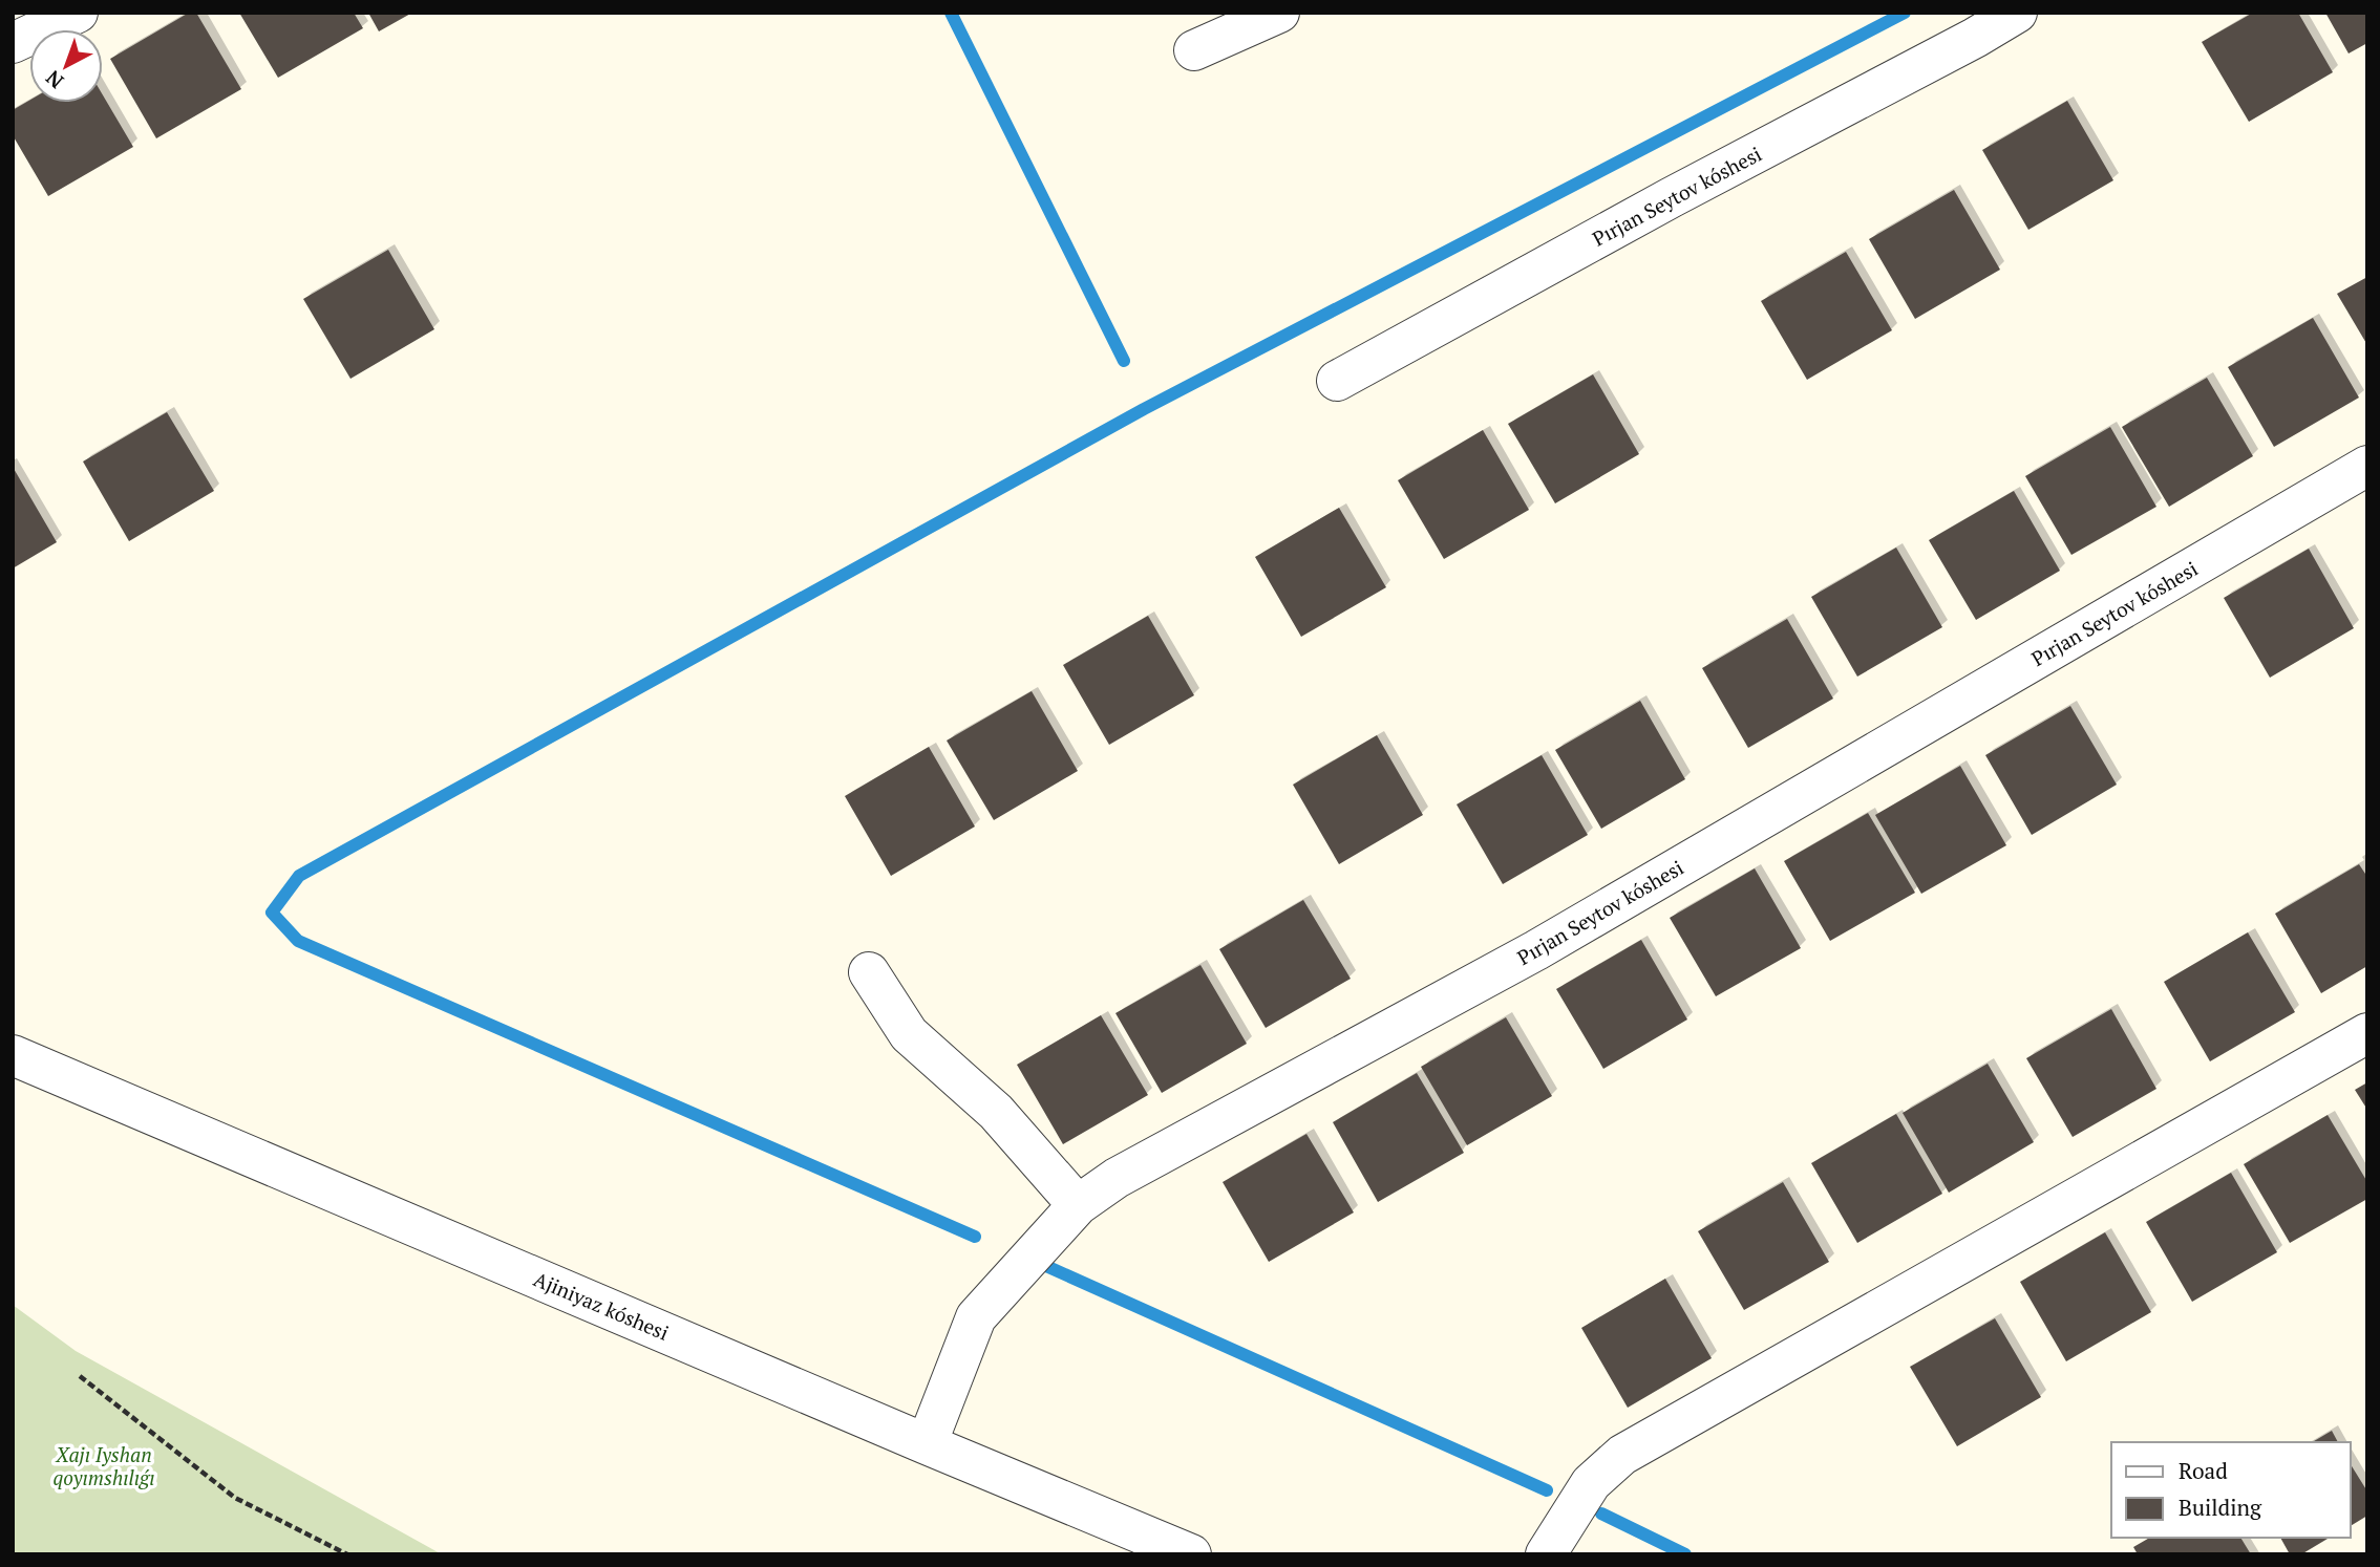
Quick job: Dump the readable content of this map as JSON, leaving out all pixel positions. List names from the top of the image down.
{
  "streets": {
    "street": ["Pırjan Seytov kóshesi", "Ajiniyaz kóshesi"]
  },
  "crossings": [
    ["Pırjan Seytov kóshesi", "Ajiniyaz kóshesi"]
  ],
  "parks": ["Xajı Iyshan qoyımshılıǵı"],
  "legend": ["Road", "Building"],
  "north": "bottom left"
}
